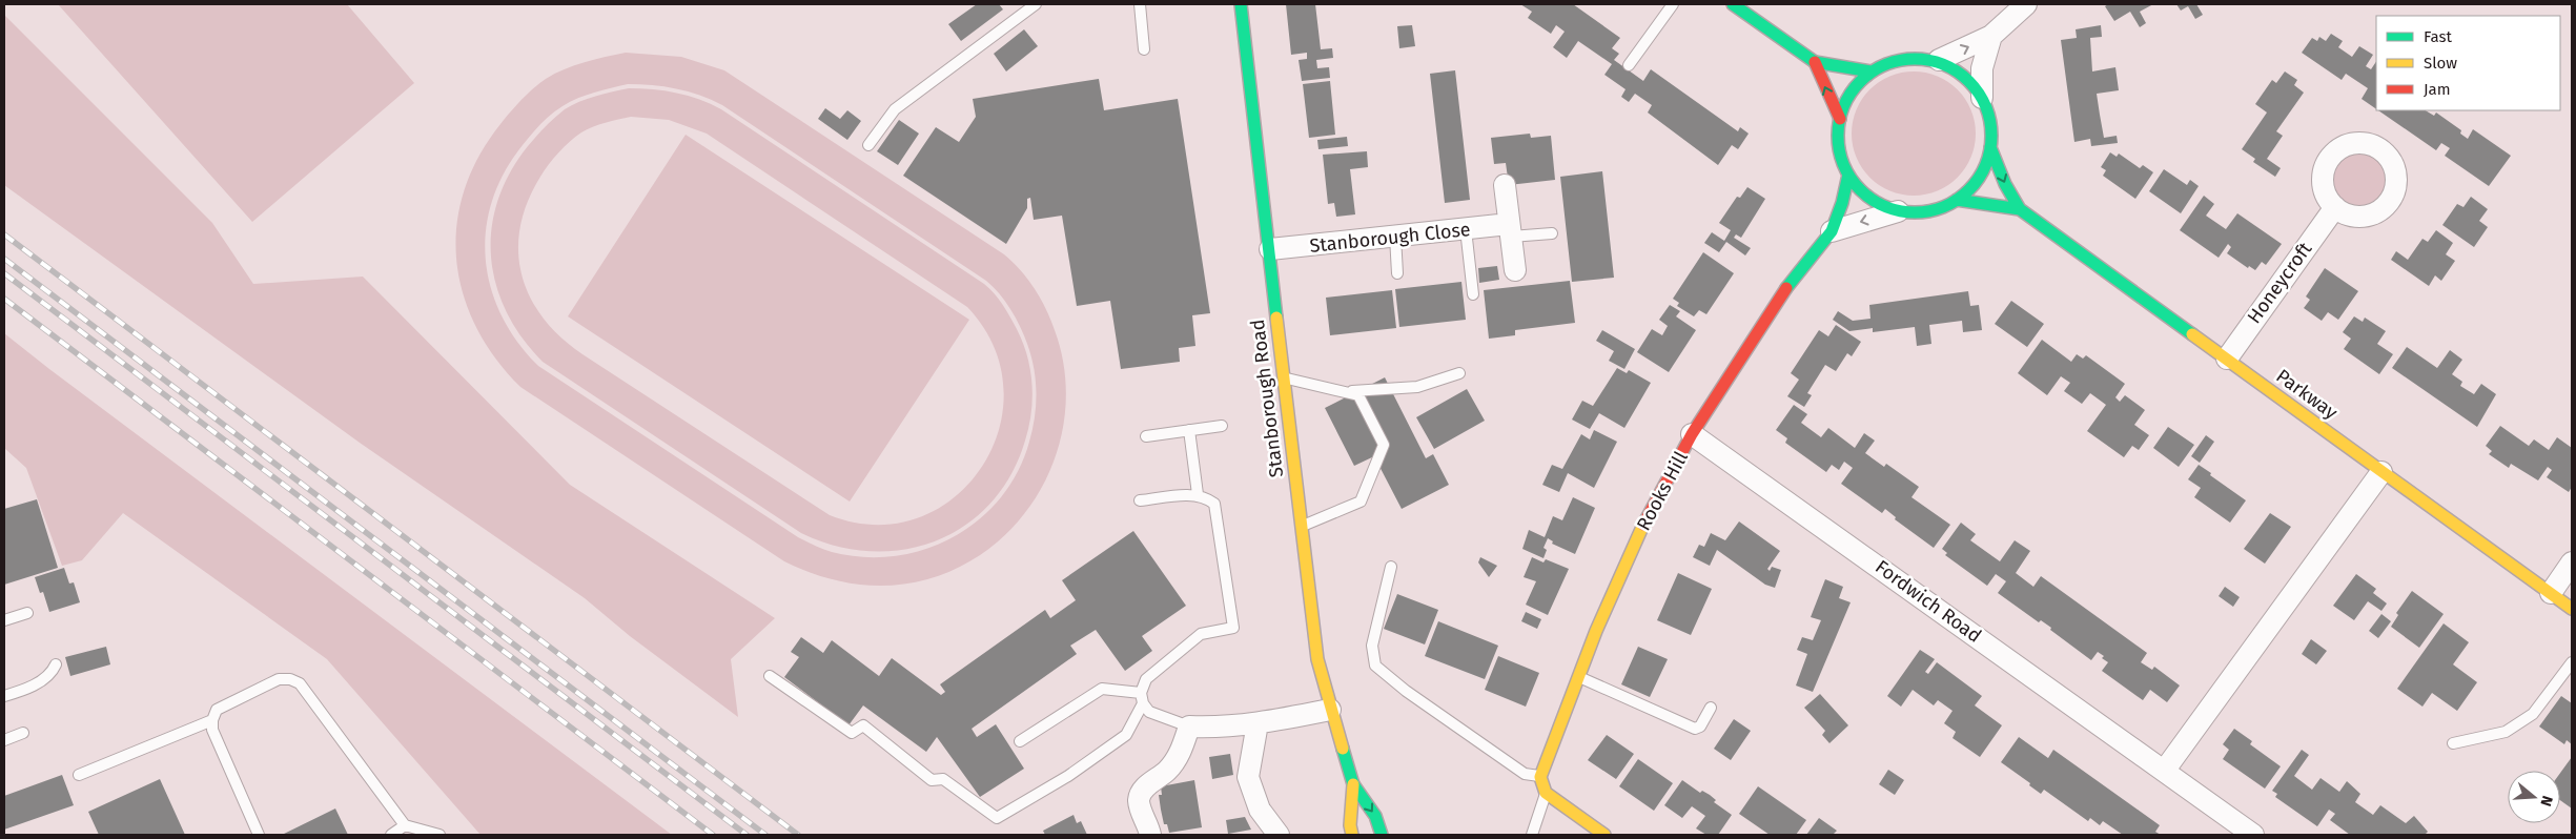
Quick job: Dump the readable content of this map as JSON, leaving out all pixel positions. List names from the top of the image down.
{
  "streets": {
    "street": [
      "Stanborough Close",
      "Honeycroft",
      "Parkway",
      "Stanborough Road",
      "Rooks Hill",
      "Fordwich Road"
    ]
  },
  "crossings": [
    ["Stanborough Close", "Stanborough Road"],
    ["Honeycroft", "Parkway"],
    ["Parkway", "Rooks Hill"],
    ["Rooks Hill", "Fordwich Road"]
  ],
  "legend": ["Fast", "Slow", "Jam"],
  "north": "right"
}
